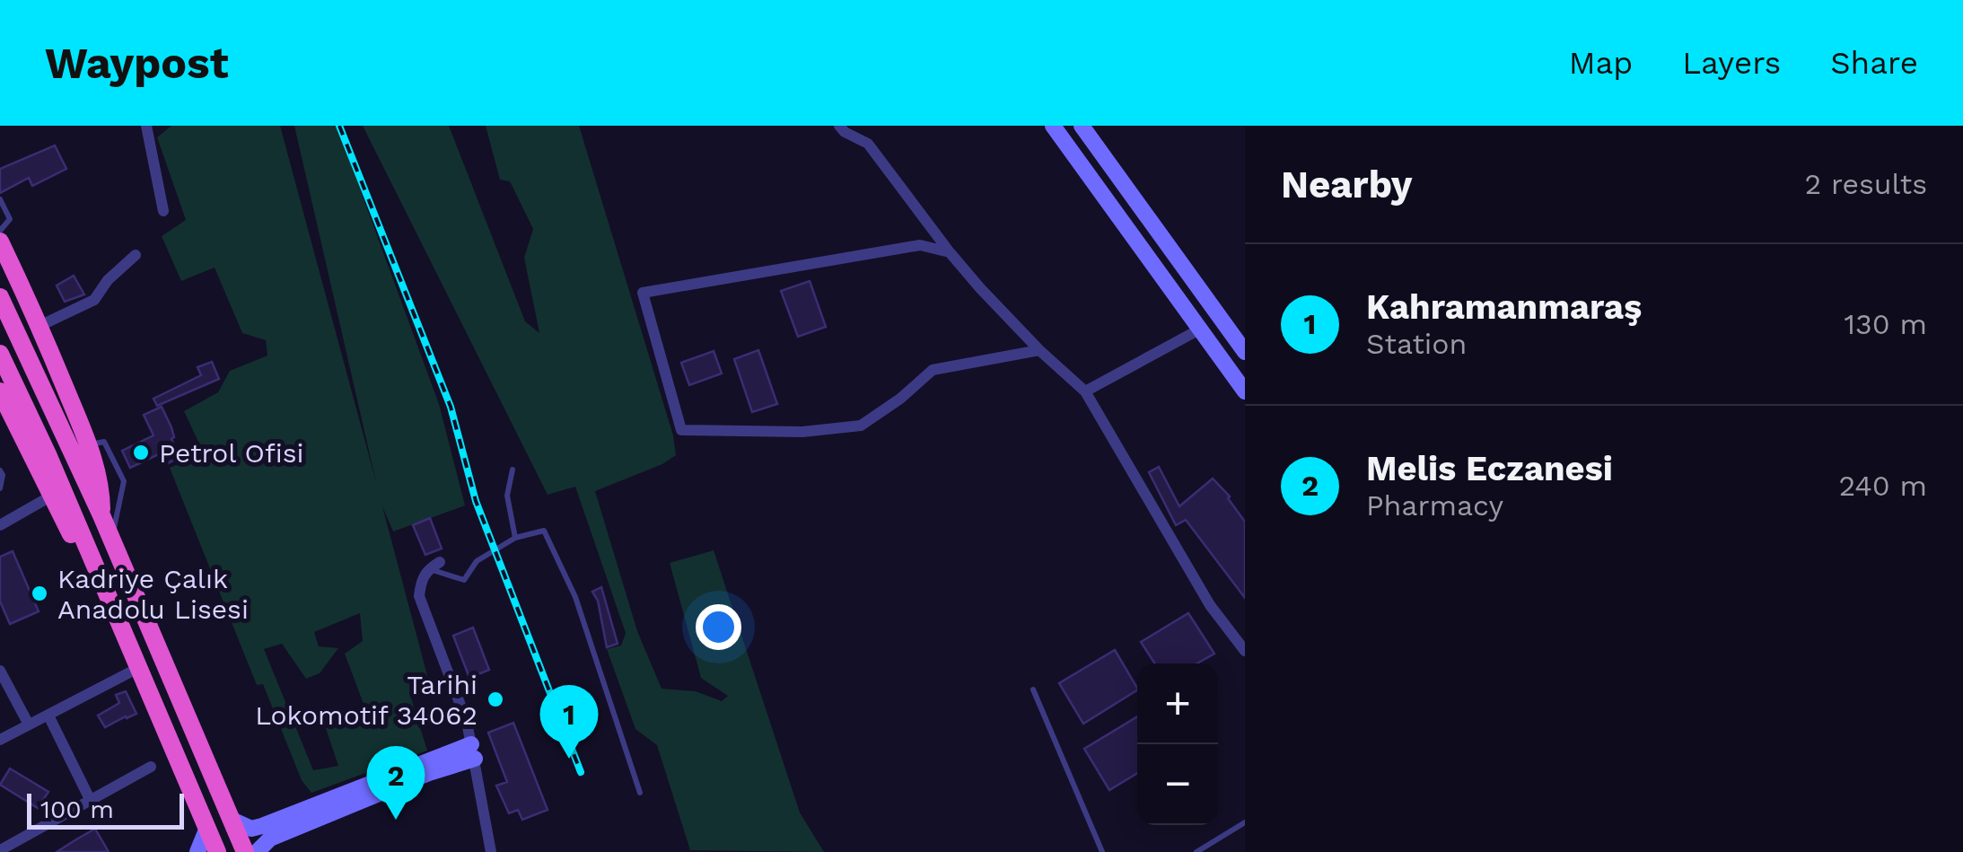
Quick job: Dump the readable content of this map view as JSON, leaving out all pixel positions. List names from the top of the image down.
{
  "places": ["Petrol Ofisi", "Kadriye Çalık Anadolu Lisesi", "Tarihi Lokomotif 34062"],
  "scale_bar": "100 m",
  "page": {
    "header": "Waypost",
    "nav": ["Map", "Layers", "Share"],
    "heading": ["Nearby", "2 results"],
    "list": [
      {
        "mark": "1",
        "name": "Kahramanmaraş",
        "note": "Station",
        "value": "130 m"
      },
      {
        "mark": "2",
        "name": "Melis Eczanesi",
        "note": "Pharmacy",
        "value": "240 m"
      }
    ],
    "map_buttons": ["+", "−"],
    "pins": ["1", "2"],
    "scale": "100 m"
  }
}
